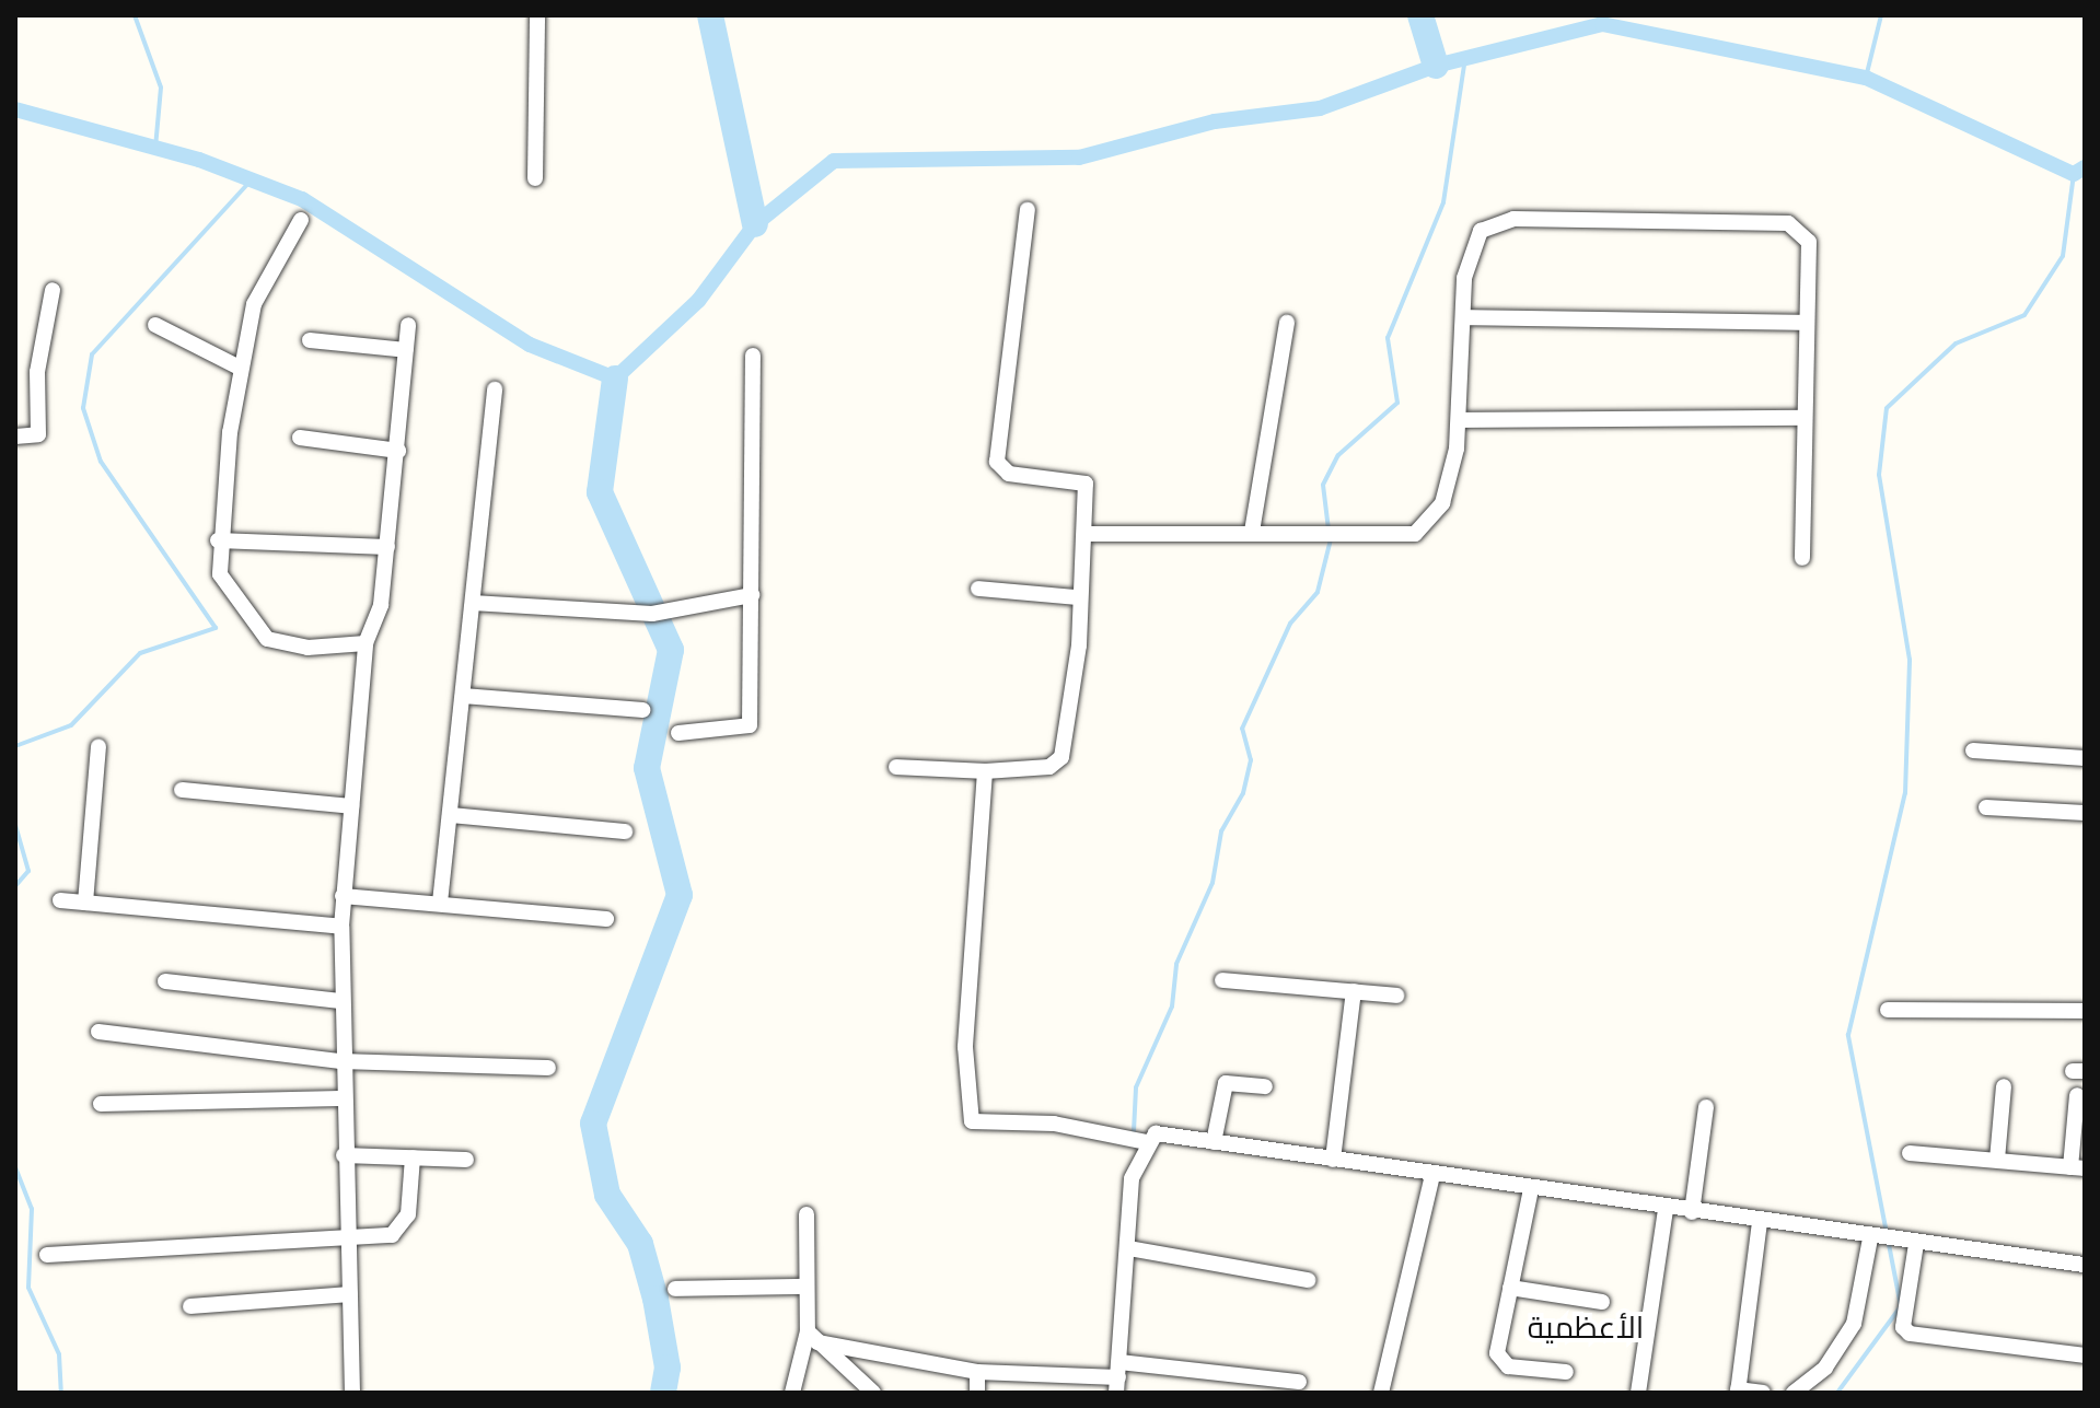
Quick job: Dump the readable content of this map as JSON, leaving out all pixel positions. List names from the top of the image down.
{
  "districts": ["الأعظمية"]
}
